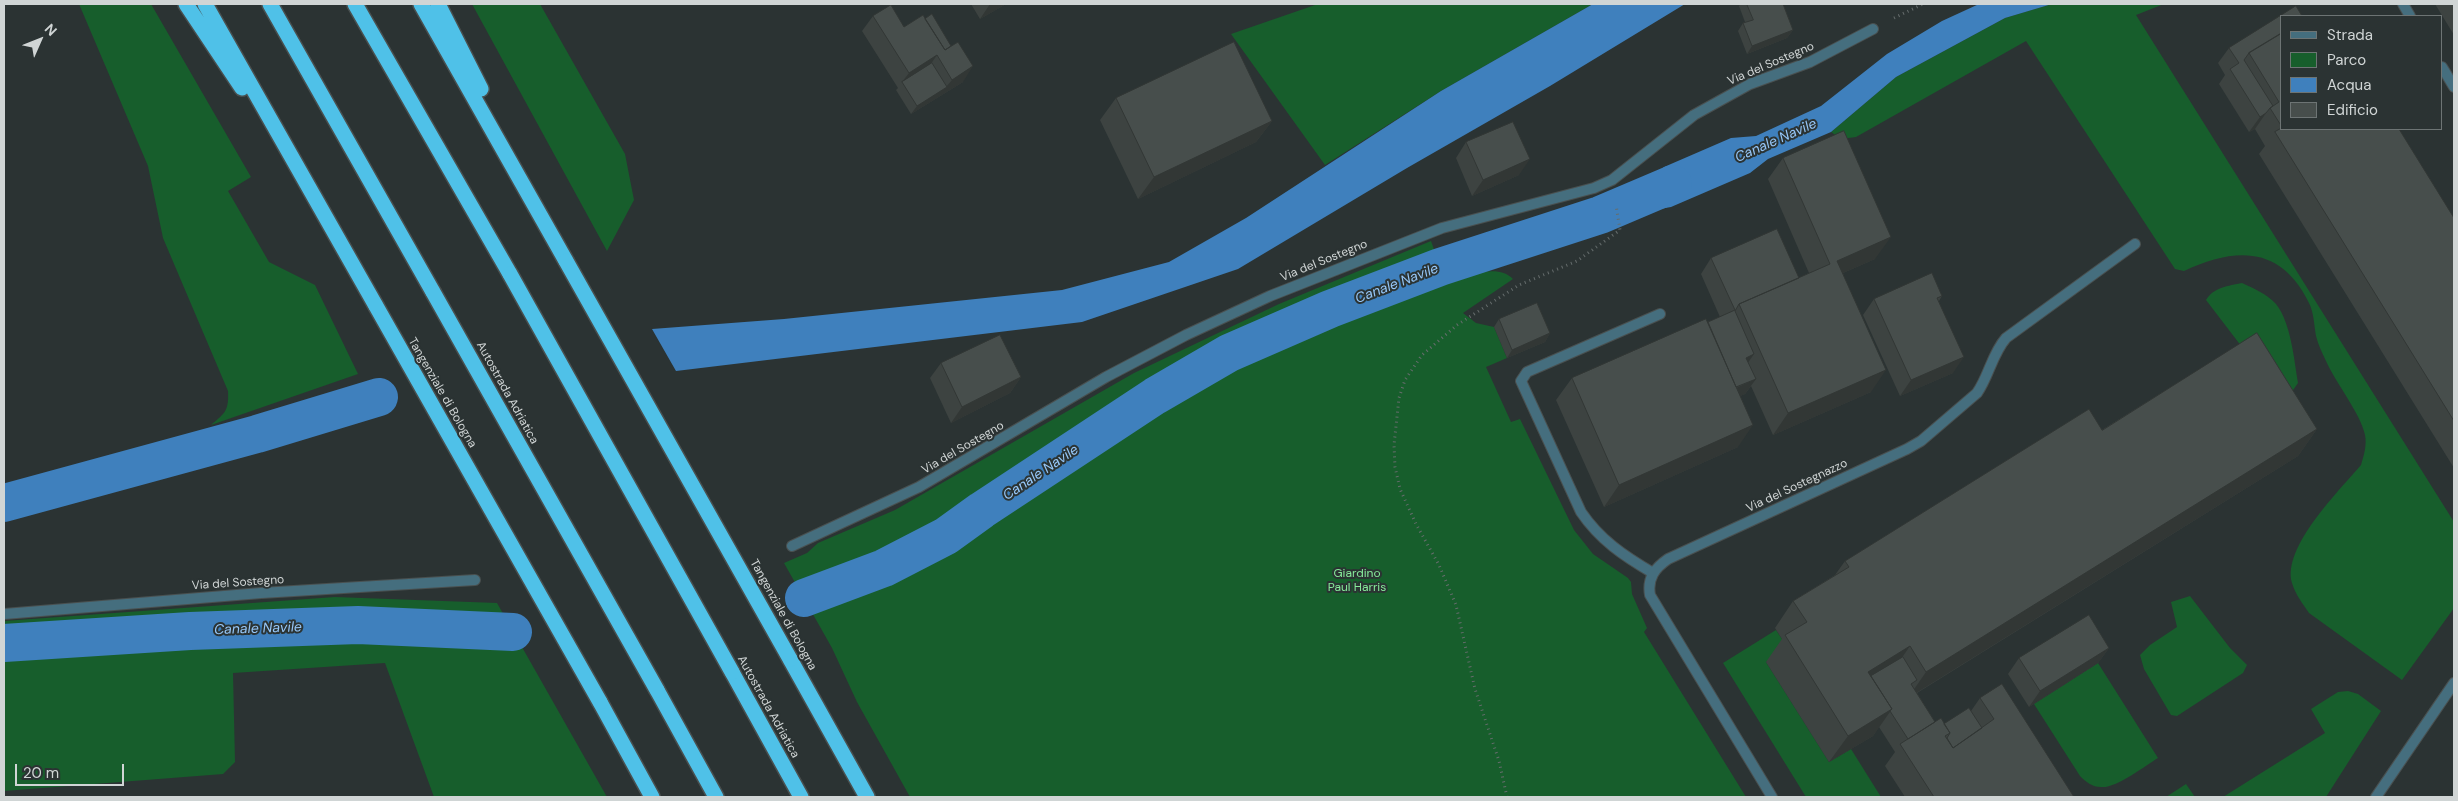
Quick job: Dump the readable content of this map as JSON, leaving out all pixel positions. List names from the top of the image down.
{
  "streets": {
    "highway": ["Tangenziale di Bologna", "Autostrada Adriatica"],
    "street": ["Via del Sostegno", "Via del Sostegnazzo"]
  },
  "water": ["Canale Navile"],
  "parks": ["Giardino Paul Harris"],
  "legend": [
    "Strada",
    "Parco",
    "Acqua",
    "Edificio"
  ],
  "scale_bar": "20 m",
  "north": "top right"
}
